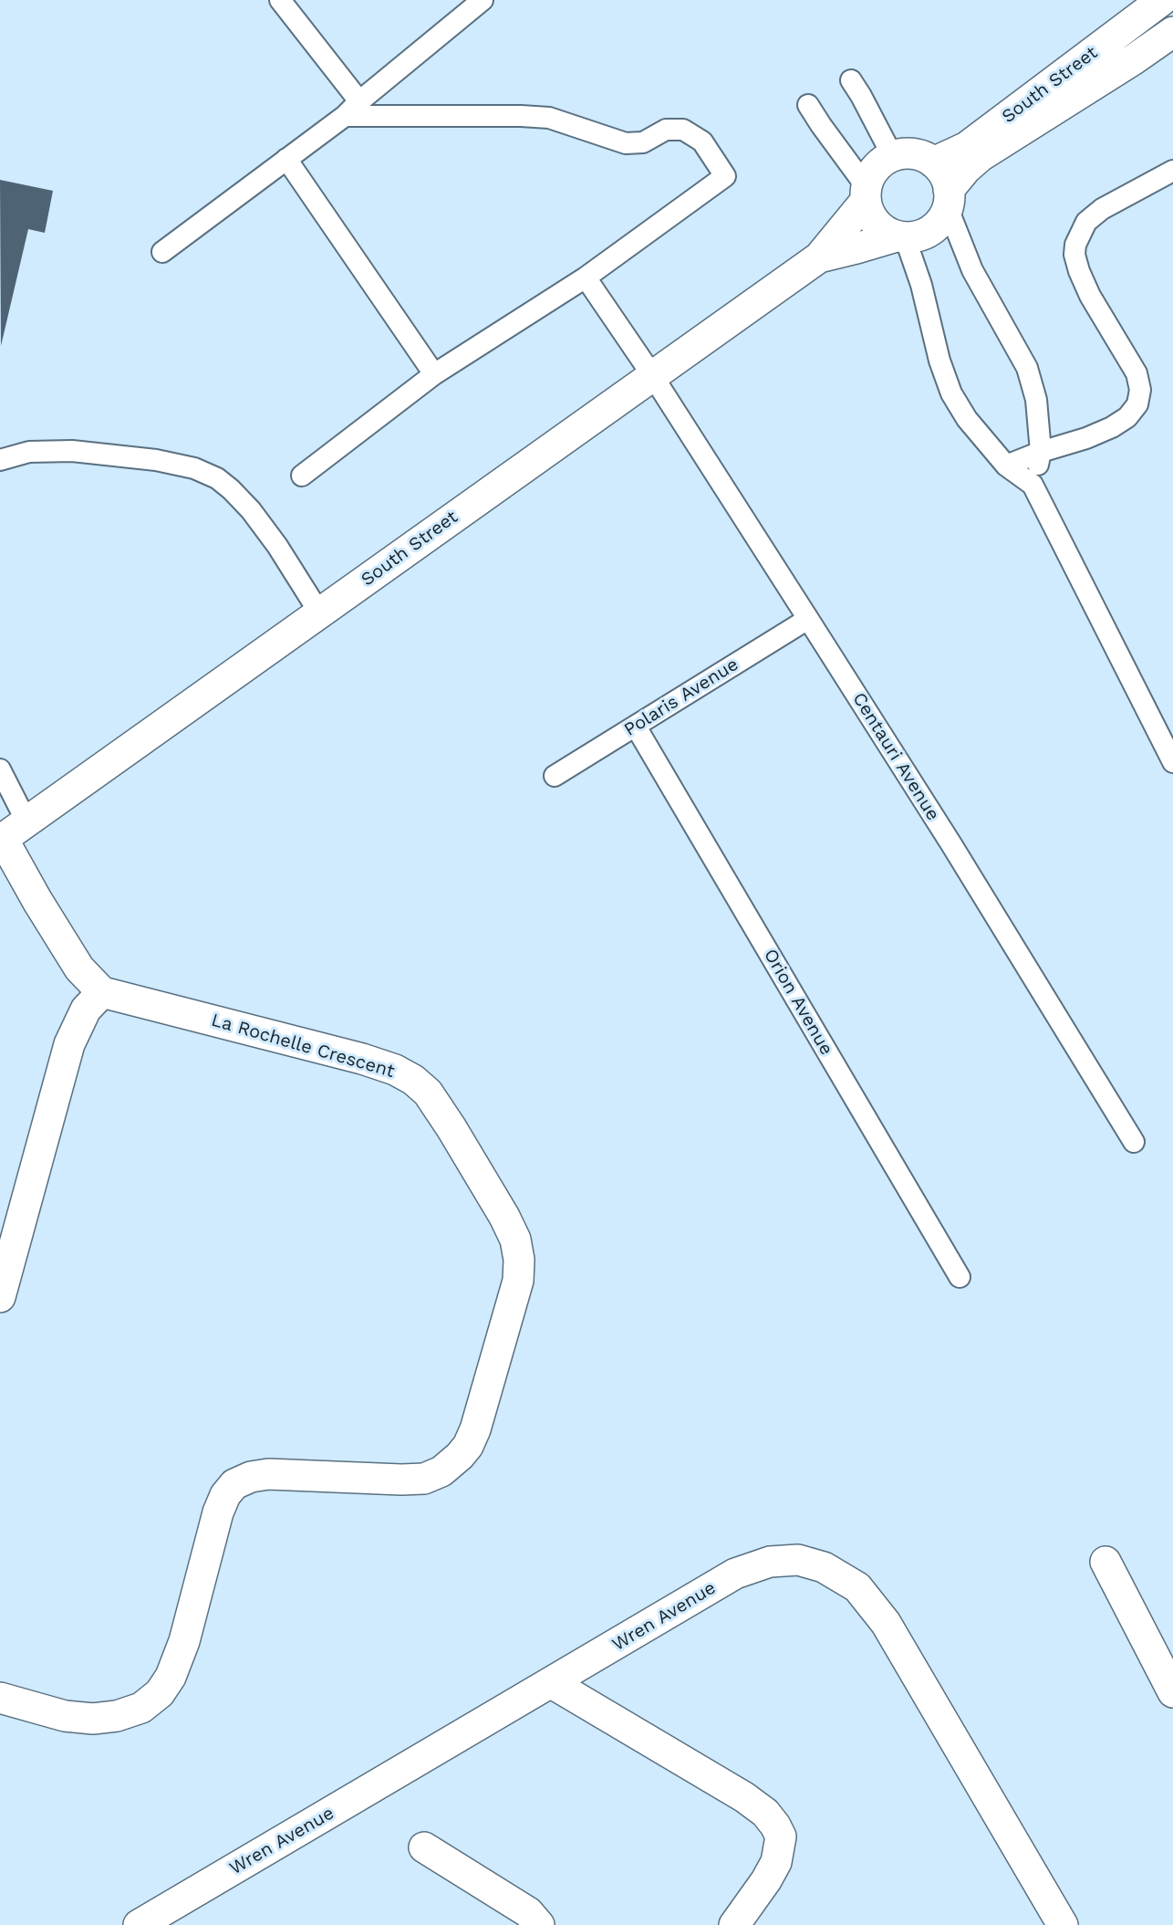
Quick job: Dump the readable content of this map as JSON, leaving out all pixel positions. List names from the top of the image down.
{
  "streets": {
    "street": ["South Street", "La Rochelle Crescent", "Wren Avenue"],
    "lane": ["Polaris Avenue", "Centauri Avenue", "Orion Avenue"]
  },
  "crossings": [
    ["South Street", "Centauri Avenue"],
    ["Polaris Avenue", "Centauri Avenue"],
    ["Polaris Avenue", "Orion Avenue"]
  ]
}
